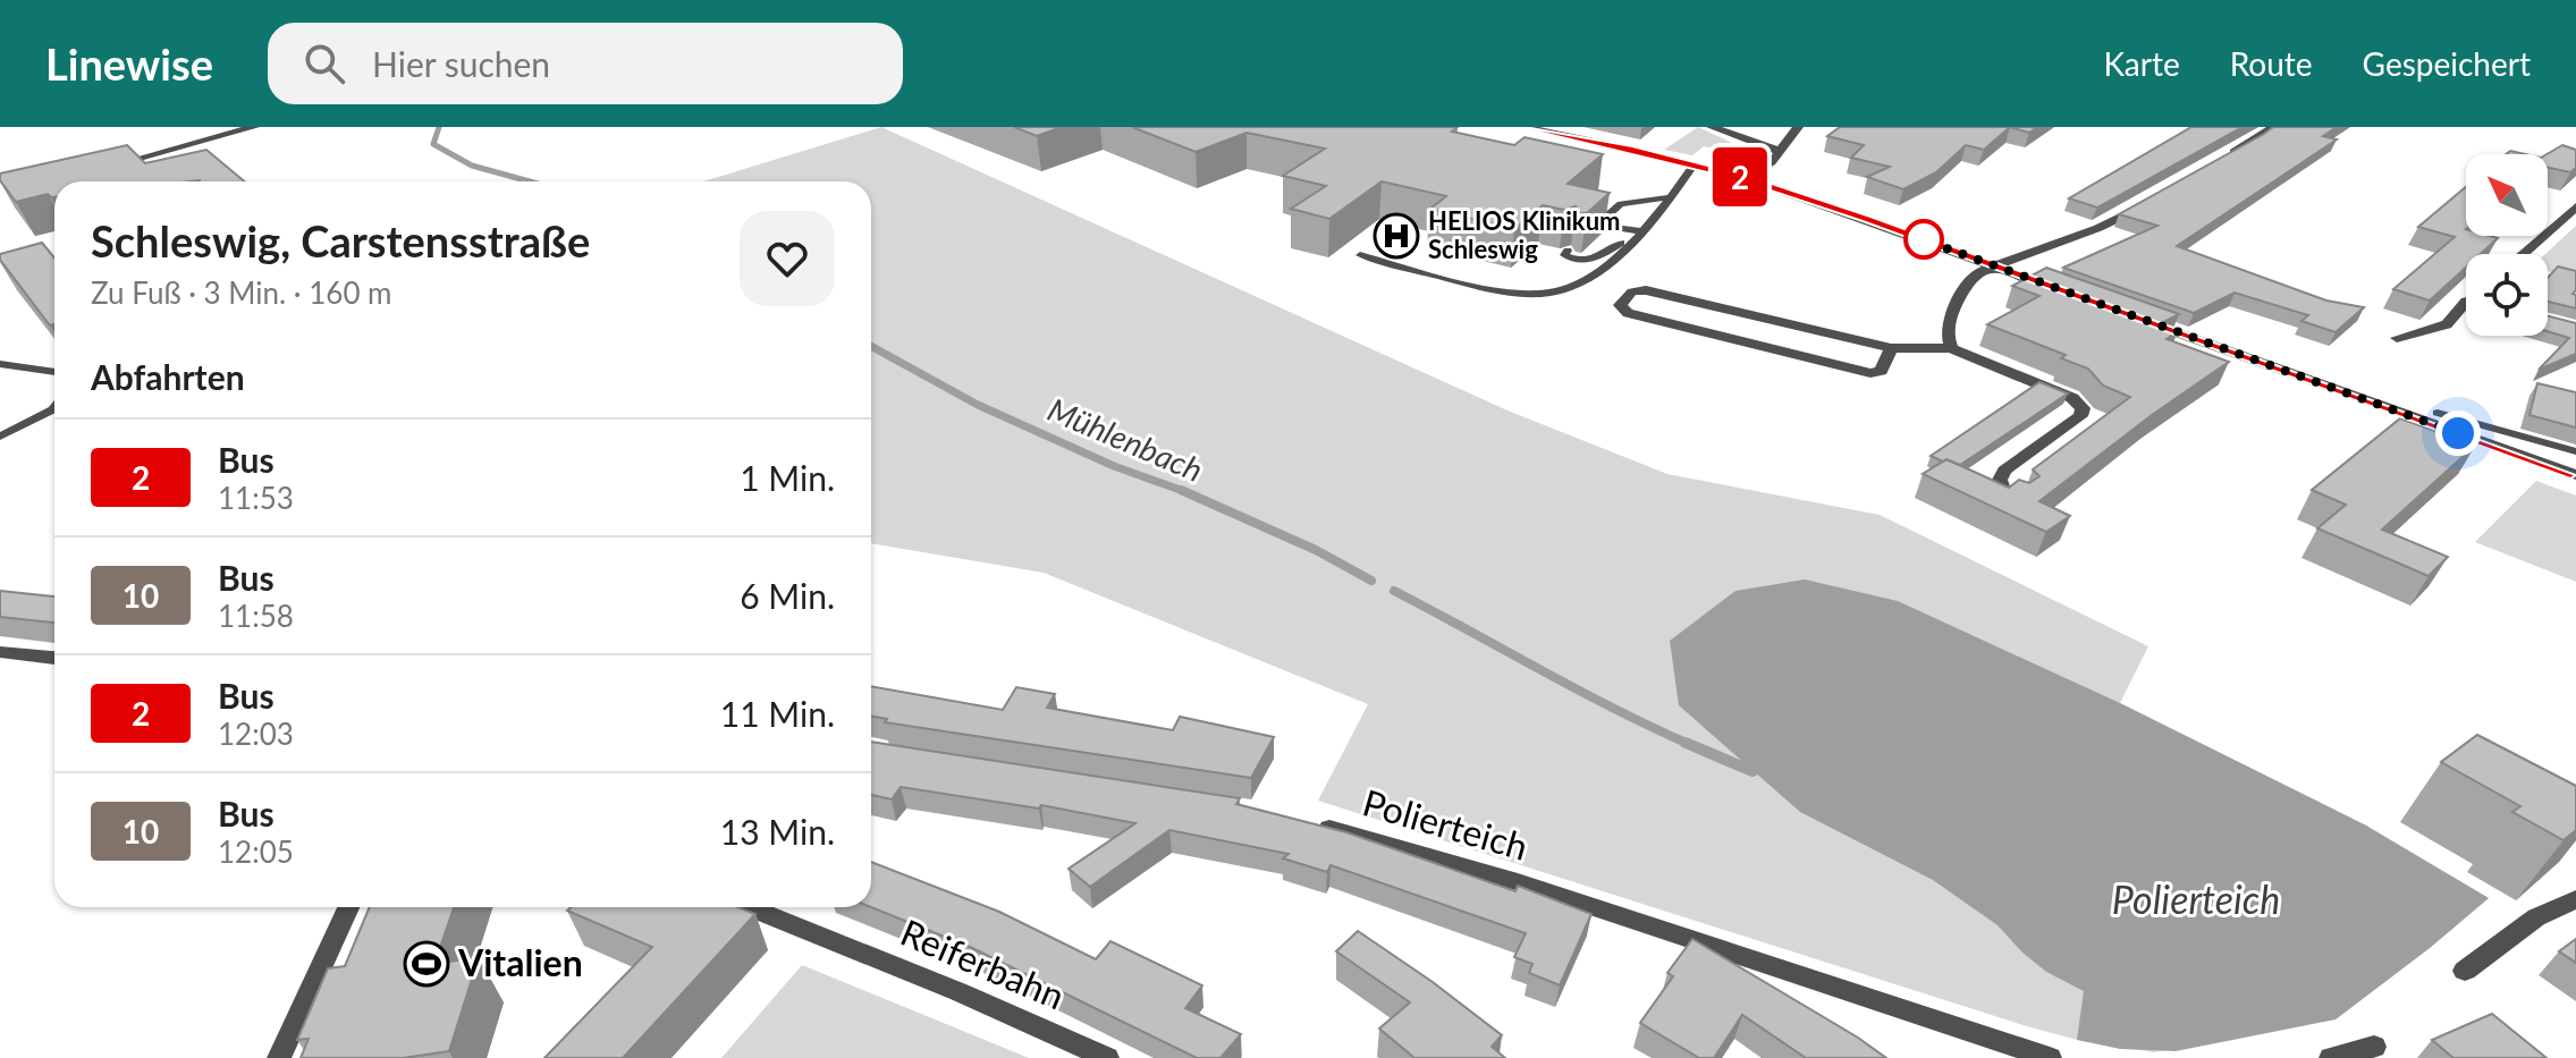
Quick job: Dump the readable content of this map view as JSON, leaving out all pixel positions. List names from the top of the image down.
{
  "streets": {
    "street": ["Polierteich", "Reiferbahn"]
  },
  "water": ["Mühlenbach", "Polierteich"],
  "places": {
    "hospital": ["HELIOS Klinikum Schleswig"],
    "sports": ["Vitalien"]
  },
  "lines": ["bus line 2"],
  "north": "top left",
  "page": {
    "header": "Linewise",
    "search": "Hier suchen",
    "nav": ["Karte", "Route", "Gespeichert"],
    "on_map": "2",
    "heading": [
      ["Schleswig, Carstensstraße", "Zu Fuß · 3 Min. · 160 m"],
      "Abfahrten"
    ],
    "list": [
      {
        "mark": "2",
        "name": "Bus",
        "note": "11:53",
        "value": "1 Min."
      },
      {
        "mark": "10",
        "name": "Bus",
        "note": "11:58",
        "value": "6 Min."
      },
      {
        "mark": "2",
        "name": "Bus",
        "note": "12:03",
        "value": "11 Min."
      },
      {
        "mark": "10",
        "name": "Bus",
        "note": "12:05",
        "value": "13 Min."
      }
    ]
  }
}
